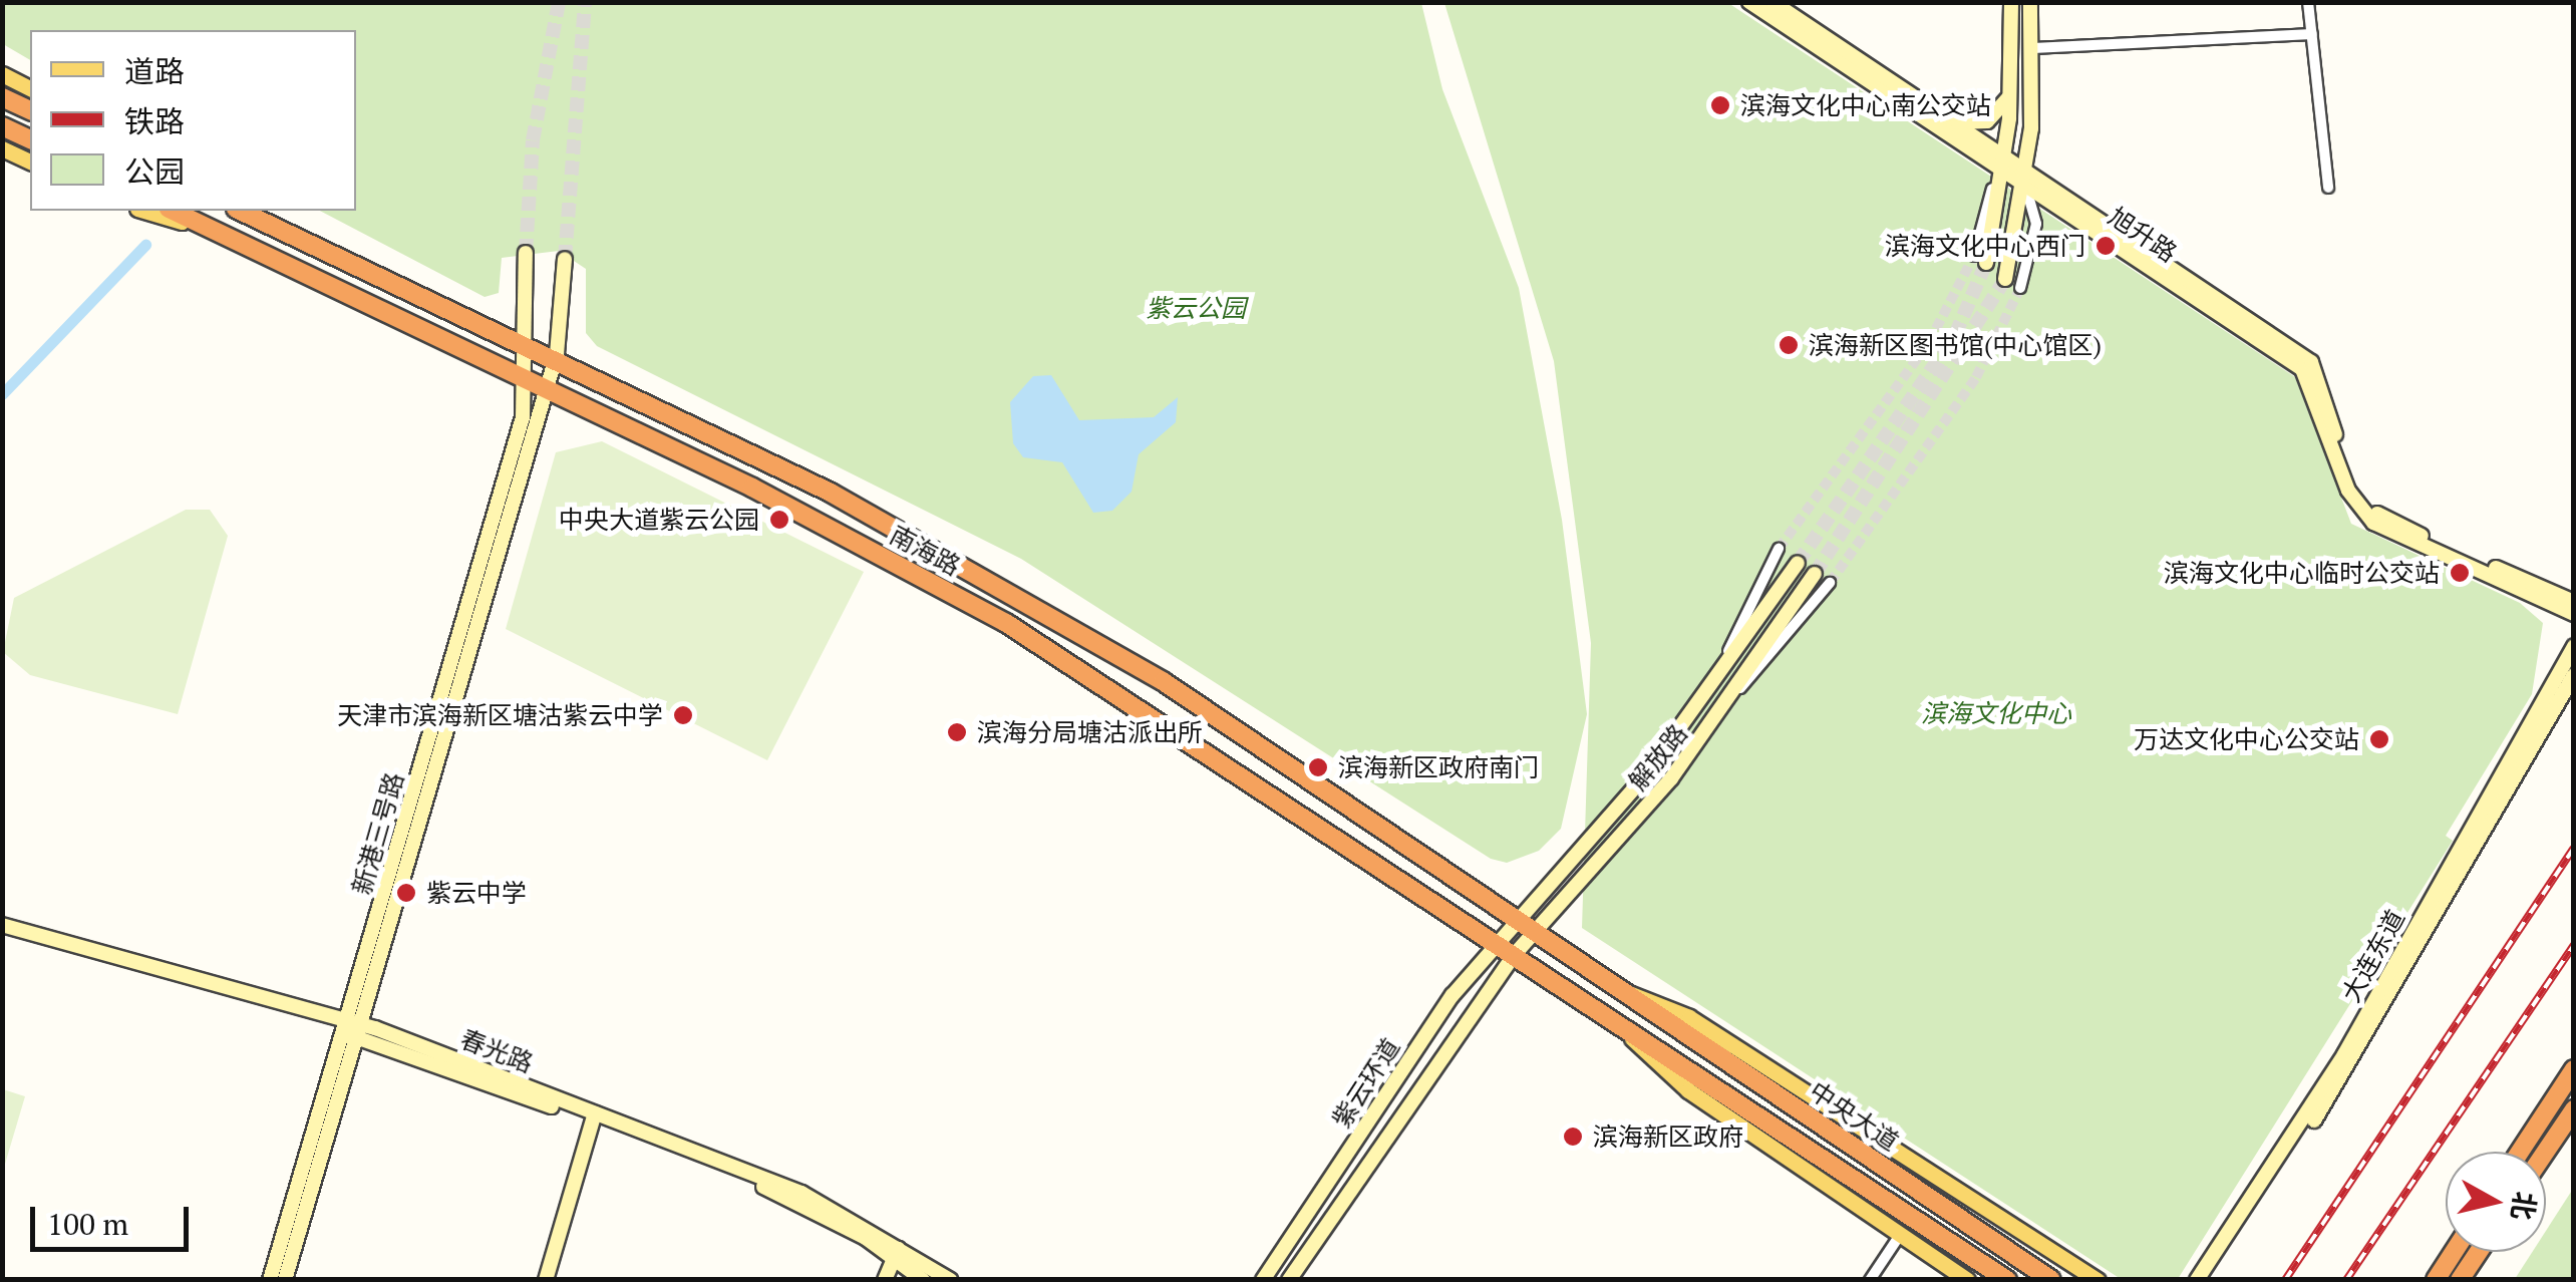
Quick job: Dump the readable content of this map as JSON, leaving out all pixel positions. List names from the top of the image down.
{
  "streets": {
    "highway": ["南海路", "中央大道"],
    "street": [
      "旭升路",
      "解放路",
      "新港三号路",
      "大连东道",
      "春光路",
      "紫云环道"
    ]
  },
  "crossings": [
    ["南海路", "解放路"],
    ["南海路", "新港三号路"],
    ["南海路", "紫云环道"],
    ["南海路", "中央大道"],
    ["解放路", "紫云环道"],
    ["新港三号路", "春光路"]
  ],
  "parks": ["紫云公园", "滨海文化中心"],
  "places": [
    "滨海文化中心南公交站",
    "滨海文化中心西门",
    "滨海新区图书馆(中心馆区)",
    "中央大道紫云公园",
    "滨海文化中心临时公交站",
    "天津市滨海新区塘沽紫云中学",
    "滨海分局塘沽派出所",
    "万达文化中心公交站",
    "滨海新区政府南门",
    "紫云中学",
    "滨海新区政府"
  ],
  "legend": ["道路", "铁路", "公园"],
  "scale_bar": "100 m",
  "north": "right"
}
